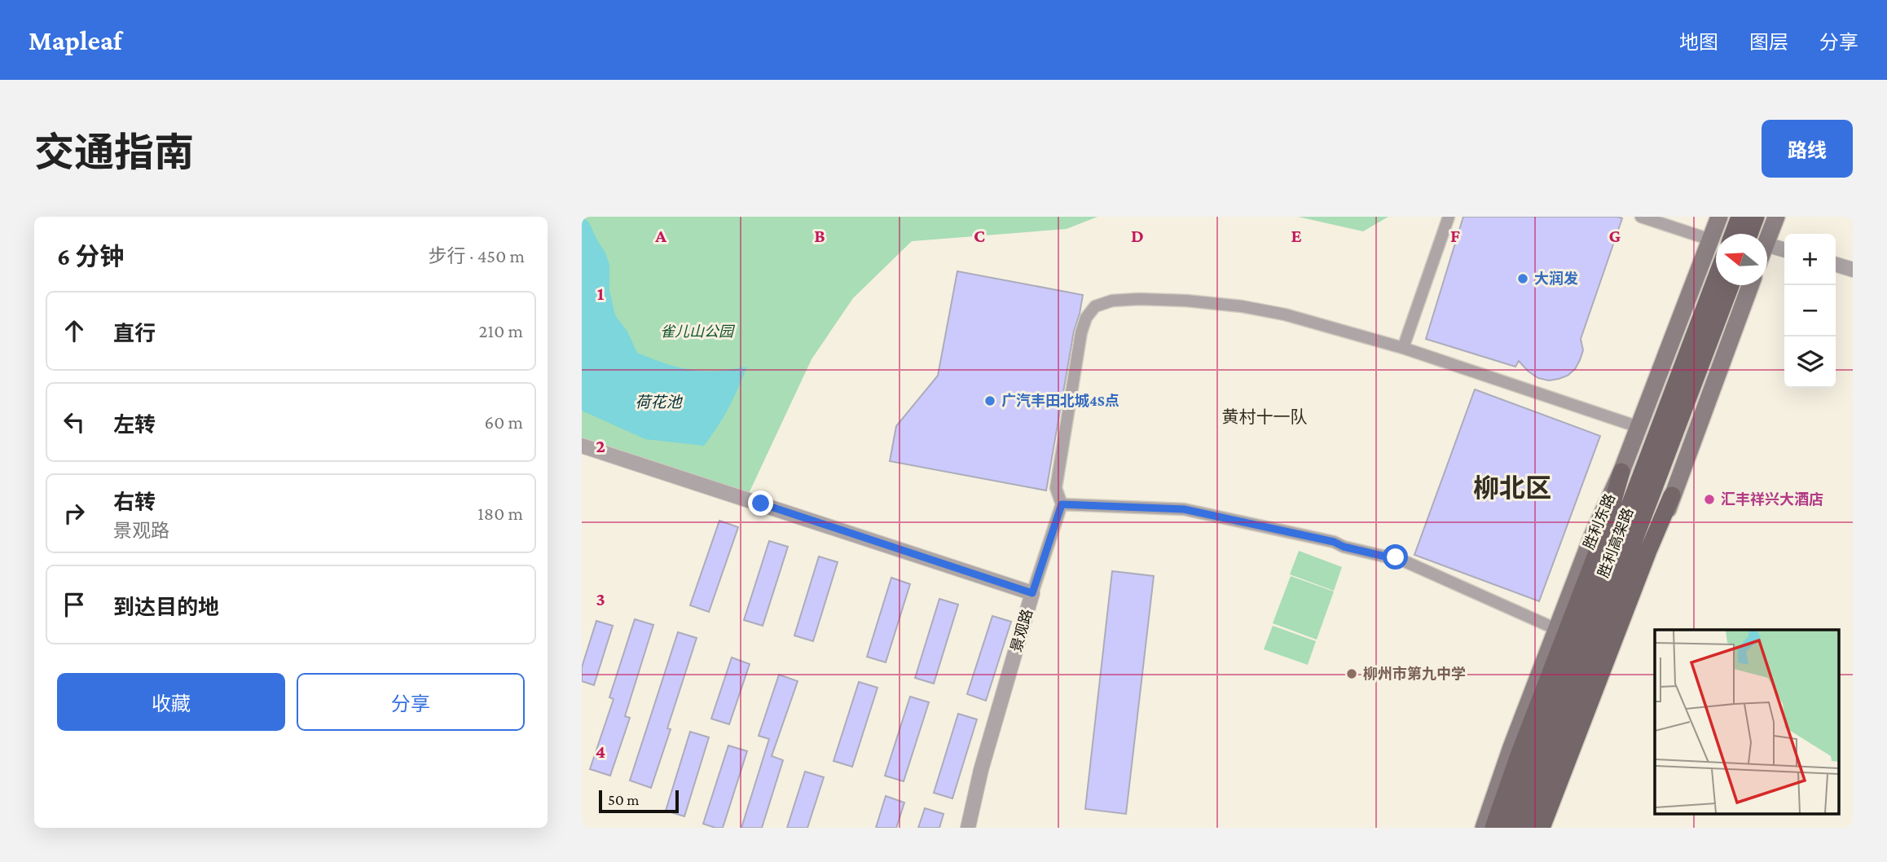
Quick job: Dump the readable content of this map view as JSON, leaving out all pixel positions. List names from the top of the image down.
{
  "streets": {
    "main road": ["胜利东路", "胜利高架路"],
    "street": ["景观路"]
  },
  "districts": ["黄村十一队", "柳北区"],
  "water": ["荷花池"],
  "parks": ["雀儿山公园"],
  "places": [
    "大润发",
    "广汽丰田北城4S点",
    "汇丰祥兴大酒店",
    "柳州市第九中学"
  ],
  "scale_bar": "50 m",
  "north": "left",
  "page": {
    "header": "Mapleaf",
    "nav": ["地图", "图层", "分享"],
    "title": "交通指南",
    "buttons": [
      "路线",
      ["收藏", "分享"]
    ],
    "heading": ["6 分钟", "步行 · 450 m"],
    "map_buttons": ["+", "−"],
    "list": [
      ["直行", "210 m"],
      ["左转", "60 m"],
      ["右转", "景观路", "180 m"],
      "到达目的地"
    ],
    "scale": "50 m"
  },
  "grid": {
    "columns": [
      "A",
      "B",
      "C",
      "D",
      "E",
      "F",
      "G"
    ],
    "rows": [
      "1",
      "2",
      "3",
      "4"
    ]
  }
}
